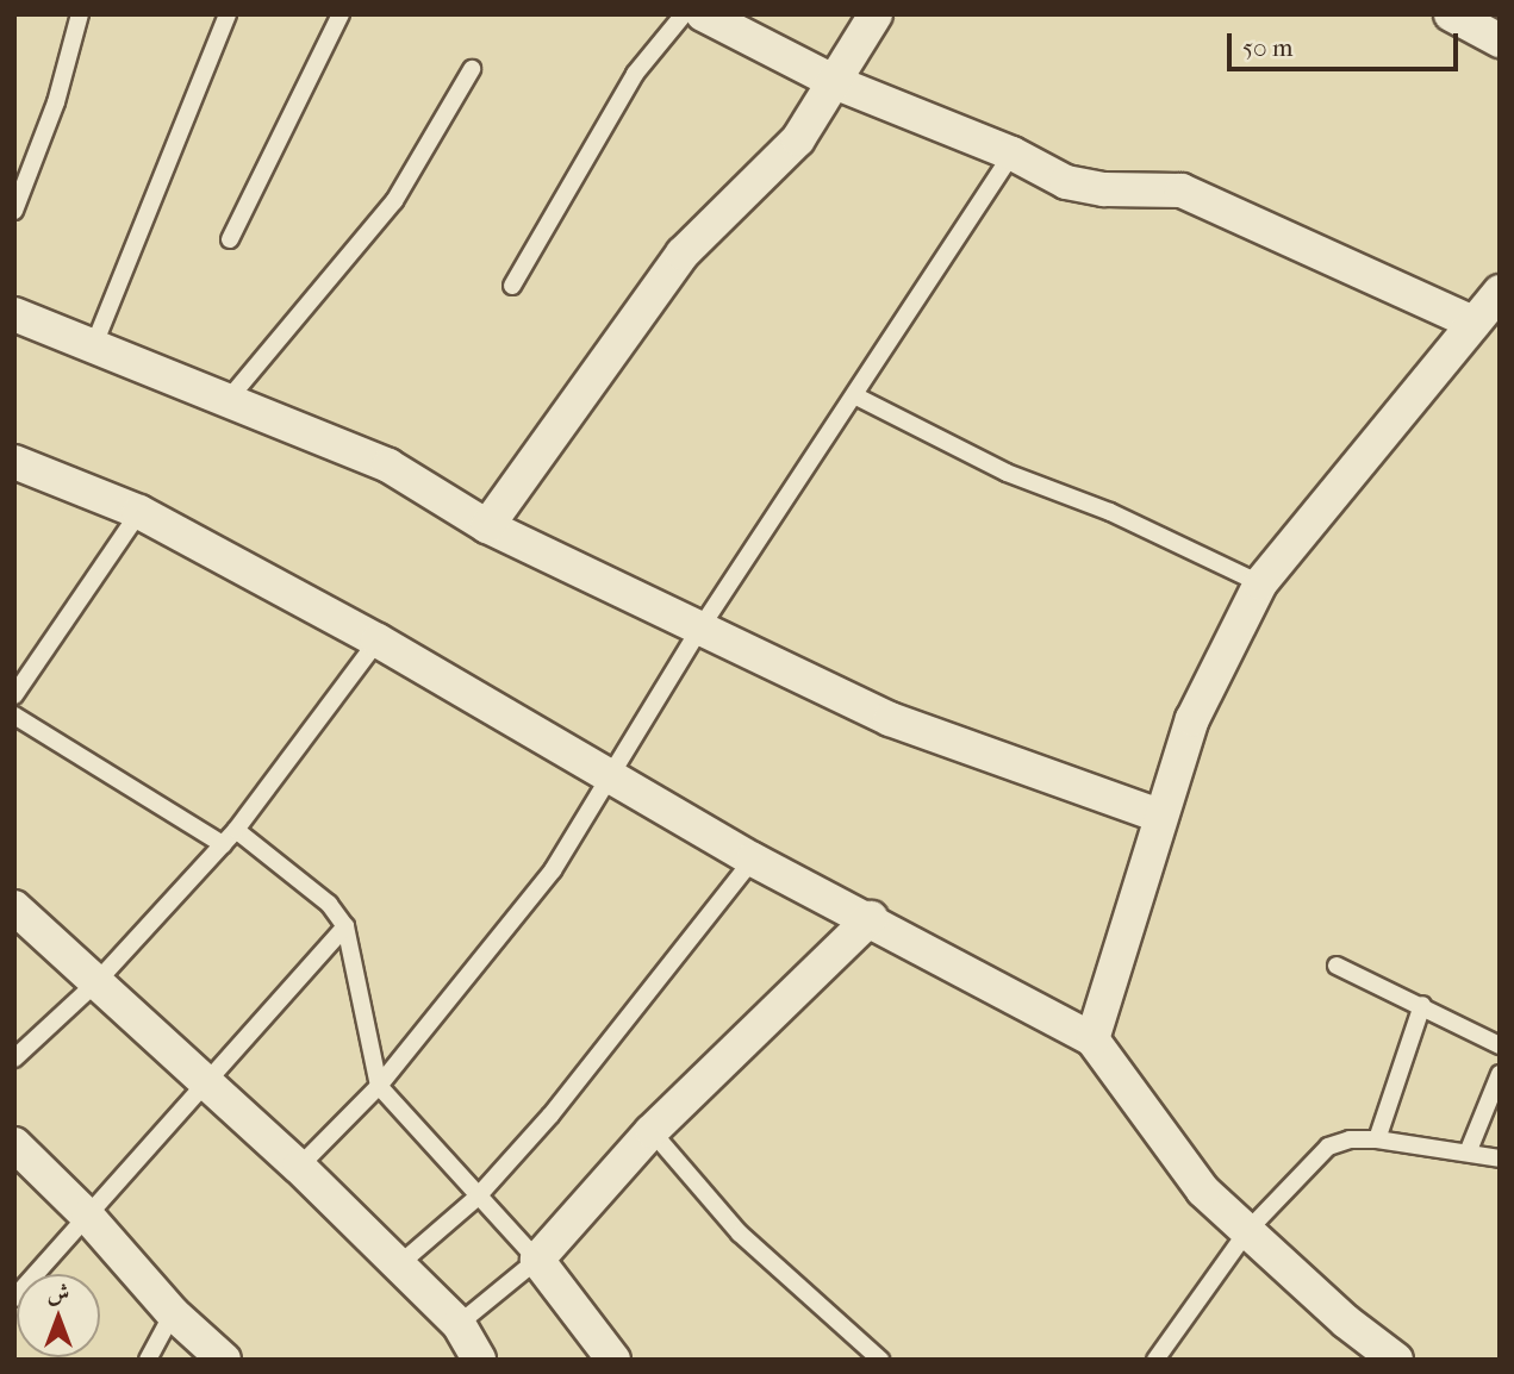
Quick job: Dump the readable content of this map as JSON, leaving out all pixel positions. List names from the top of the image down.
{
  "scale_bar": "50 m",
  "north": "top"
}
